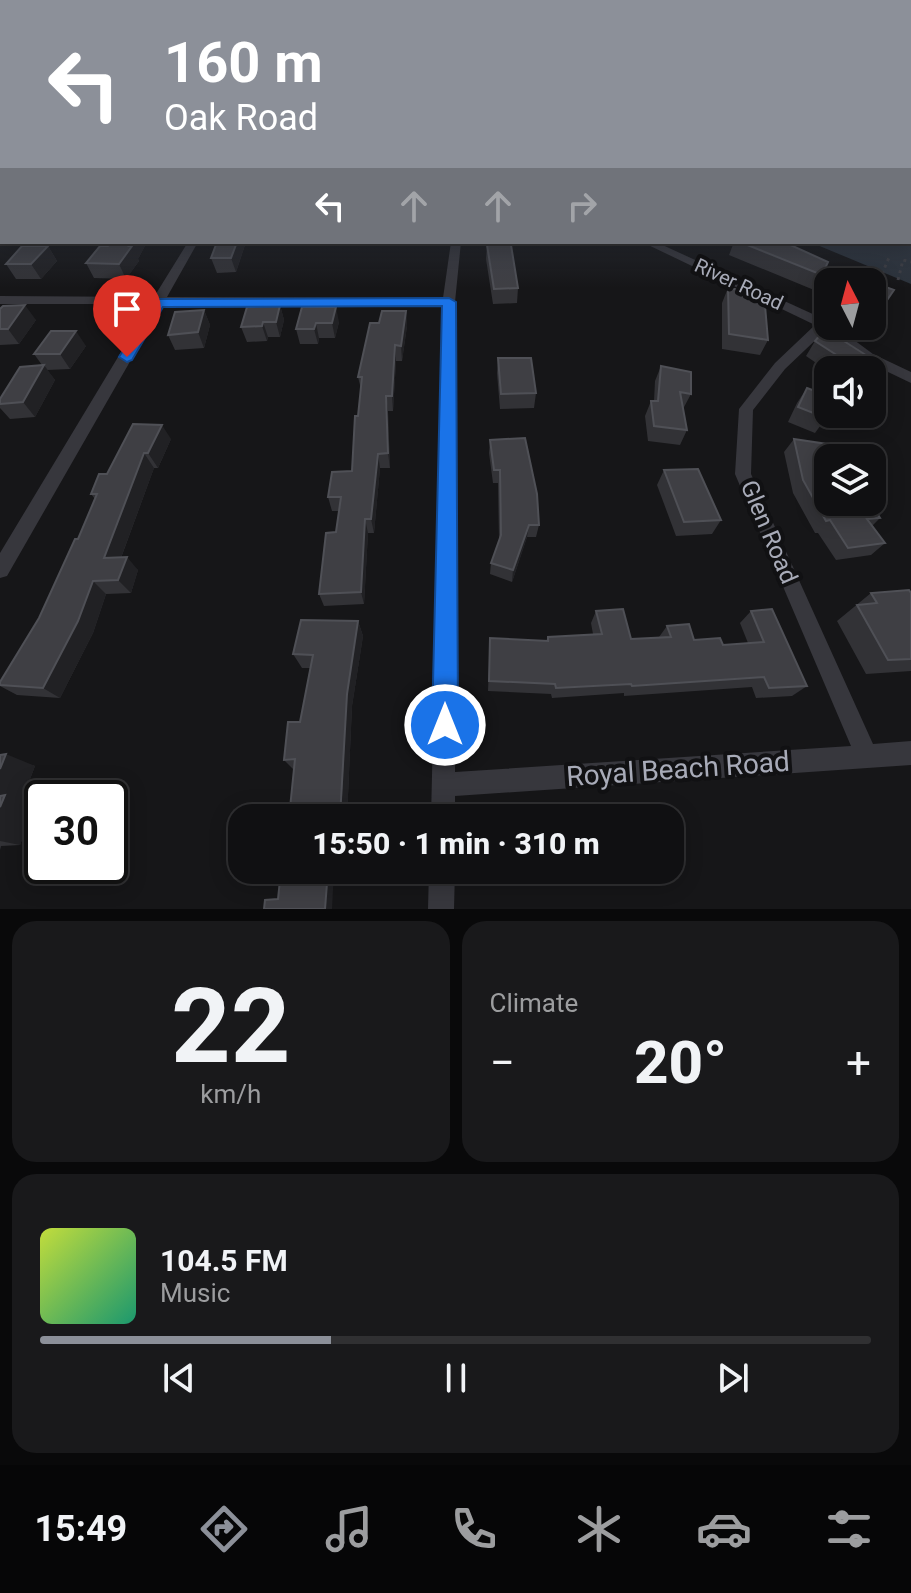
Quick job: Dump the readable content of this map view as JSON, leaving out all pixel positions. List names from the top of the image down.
{
  "streets": {
    "street": ["River Road", "Glen Road", "Royal Beach Road"]
  },
  "crossings": [
    ["Glen Road", "Royal Beach Road"]
  ],
  "north": "top",
  "page": {
    "turn": ["160 m", "Oak Road"],
    "limit": "30",
    "trip": "15:50 · 1 min · 310 m",
    "tile": [
      ["22", "km/h"],
      "Climate"
    ],
    "heat": ["−", "20°", "+"],
    "song": ["104.5 FM", "Music"],
    "tabs": "15:49"
  }
}
